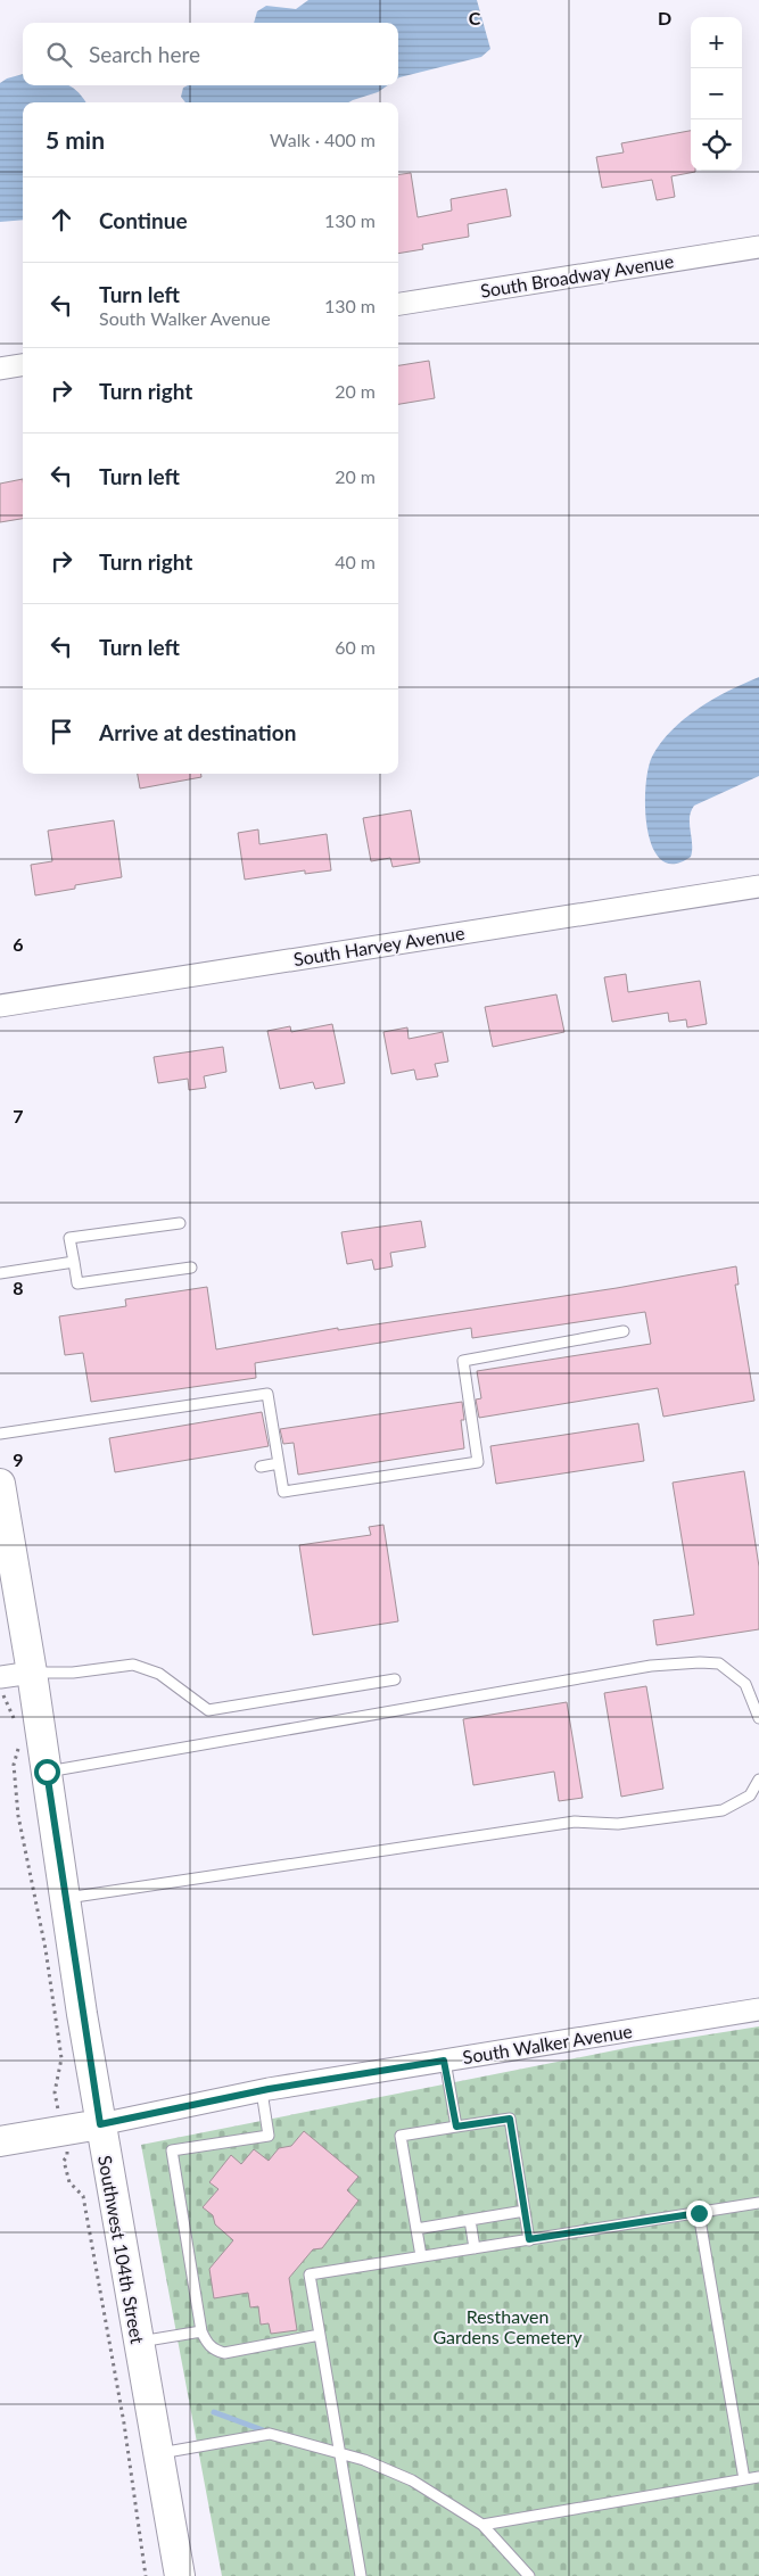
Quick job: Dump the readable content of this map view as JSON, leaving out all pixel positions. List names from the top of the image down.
{
  "streets": {
    "main road": ["South Walker Avenue", "Southwest 104th Street"],
    "street": ["South Broadway Avenue", "South Harvey Avenue"]
  },
  "crossings": [
    ["South Walker Avenue", "Southwest 104th Street"]
  ],
  "parks": ["Resthaven Gardens Cemetery"],
  "page": {
    "map_buttons": ["+", "−"],
    "search": "Search here",
    "heading": ["5 min", "Walk · 400 m"],
    "list": [
      ["Continue", "130 m"],
      ["Turn left", "South Walker Avenue", "130 m"],
      ["Turn right", "20 m"],
      ["Turn left", "20 m"],
      ["Turn right", "40 m"],
      ["Turn left", "60 m"],
      "Arrive at destination"
    ]
  },
  "grid": {
    "columns": ["C", "D"],
    "rows": [
      "6",
      "7",
      "8",
      "9"
    ]
  }
}
